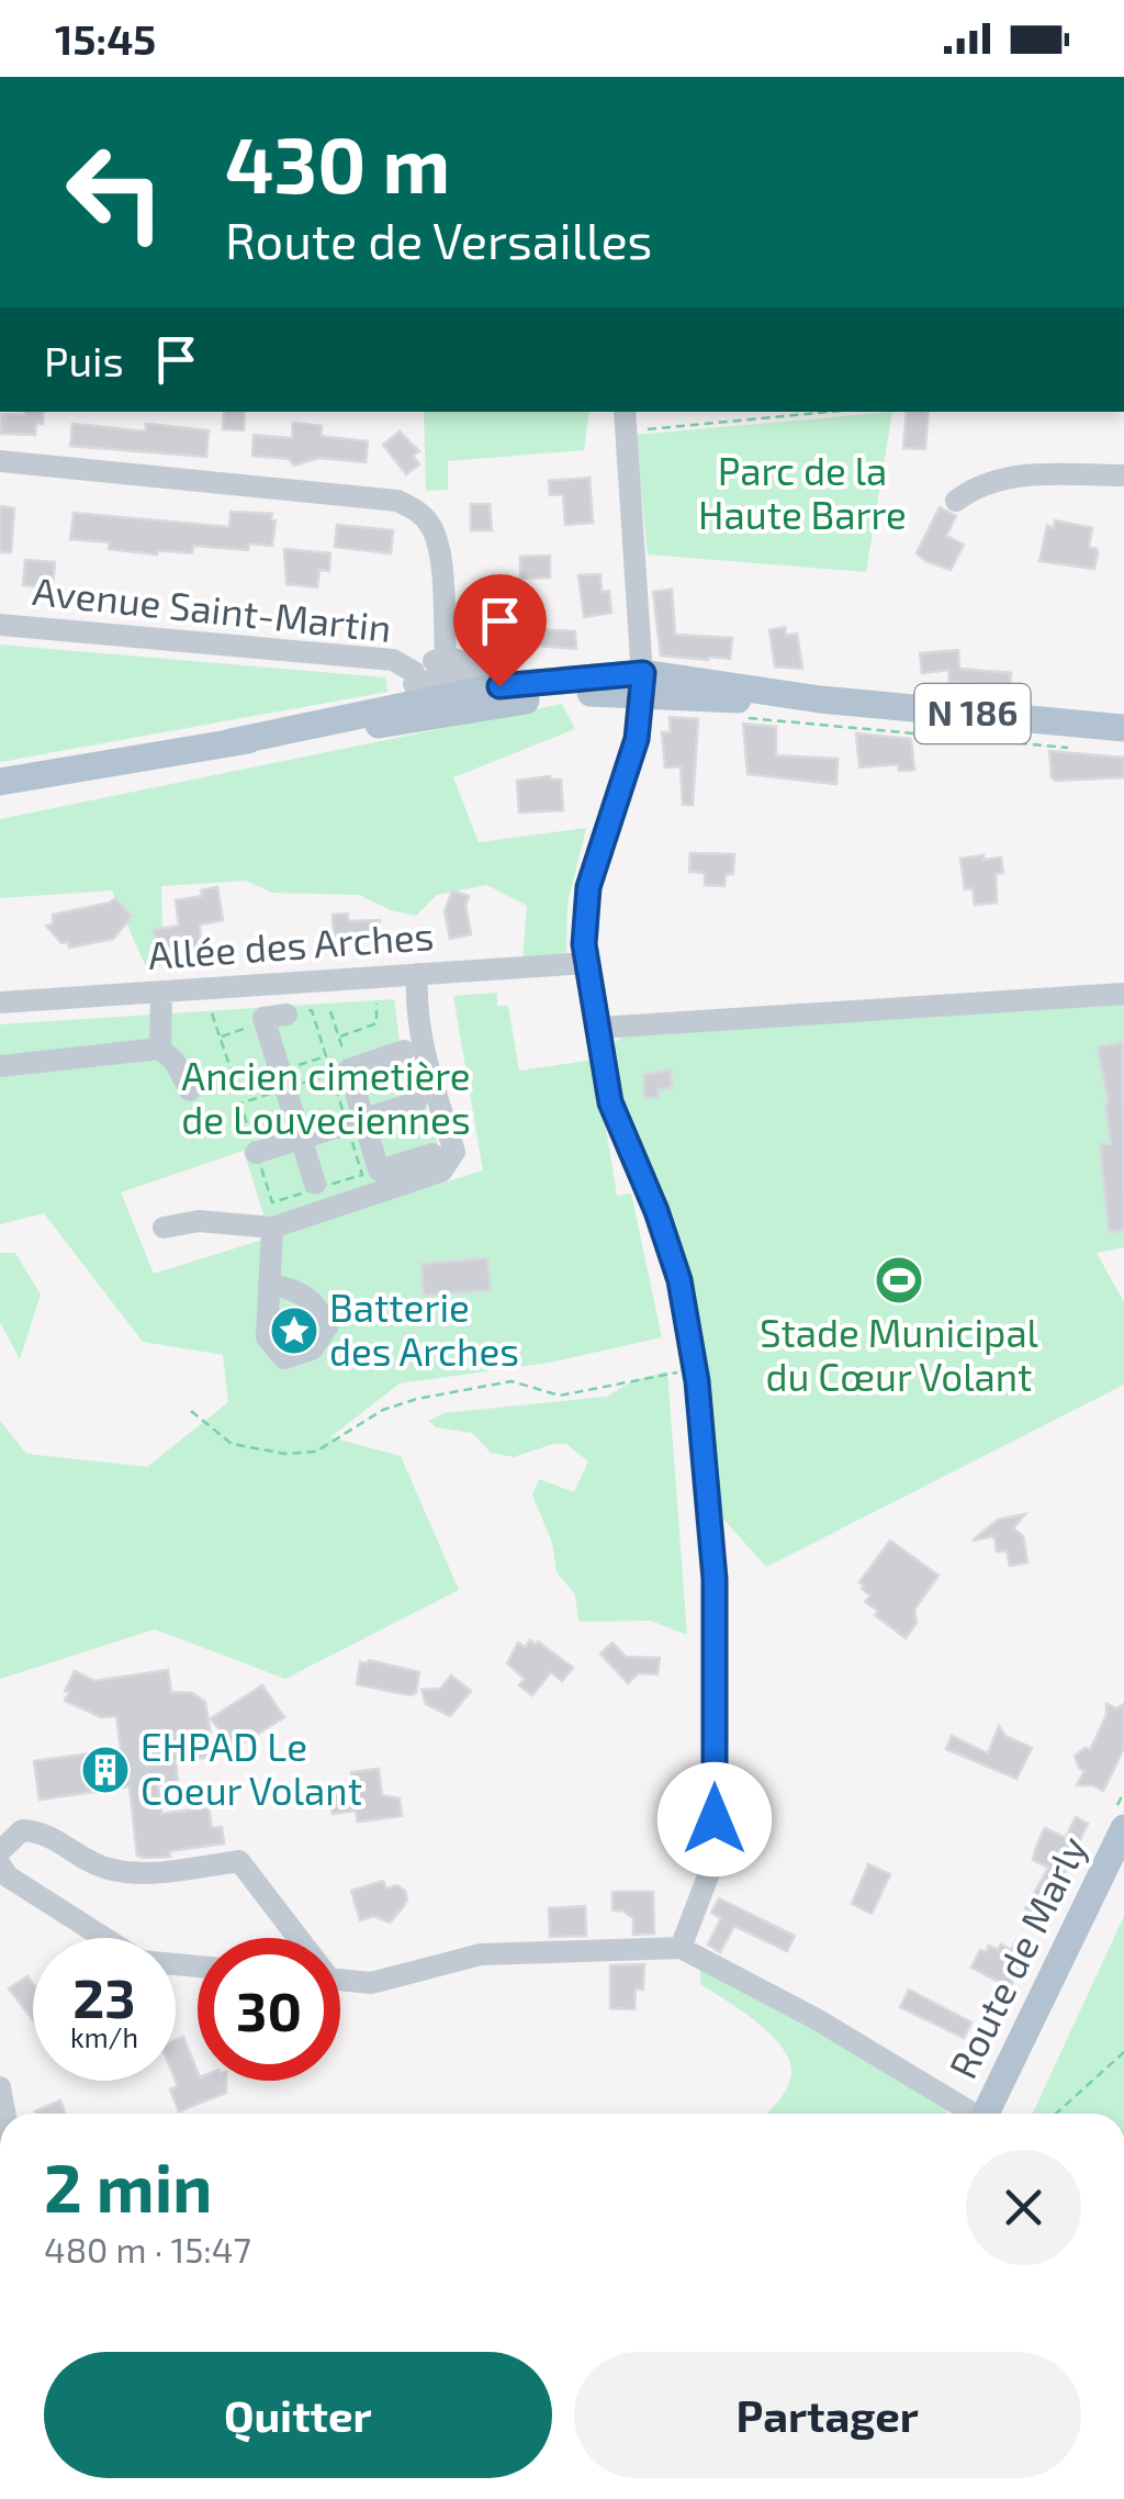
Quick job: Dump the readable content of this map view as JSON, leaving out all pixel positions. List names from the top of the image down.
{
  "streets": {
    "main road": ["N 186", "Route de Marly"],
    "street": ["Avenue Saint-Martin", "Allée des Arches"]
  },
  "crossings": [
    ["Avenue Saint-Martin", "N 186"]
  ],
  "parks": ["Parc de la Haute Barre", "Ancien cimetière de Louveciennes"],
  "places": {
    "sports": ["Stade Municipal du Cœur Volant"],
    "place": ["Batterie des Arches"],
    "building": ["EHPAD Le Coeur Volant"]
  },
  "page": {
    "status": "15:45",
    "turn": ["430 m", "Route de Versailles"],
    "then": "Puis",
    "speed": "23 km/h",
    "limit": "30",
    "heading": ["2 min", "480 m · 15:47"],
    "buttons": ["Quitter", "Partager"]
  }
}
